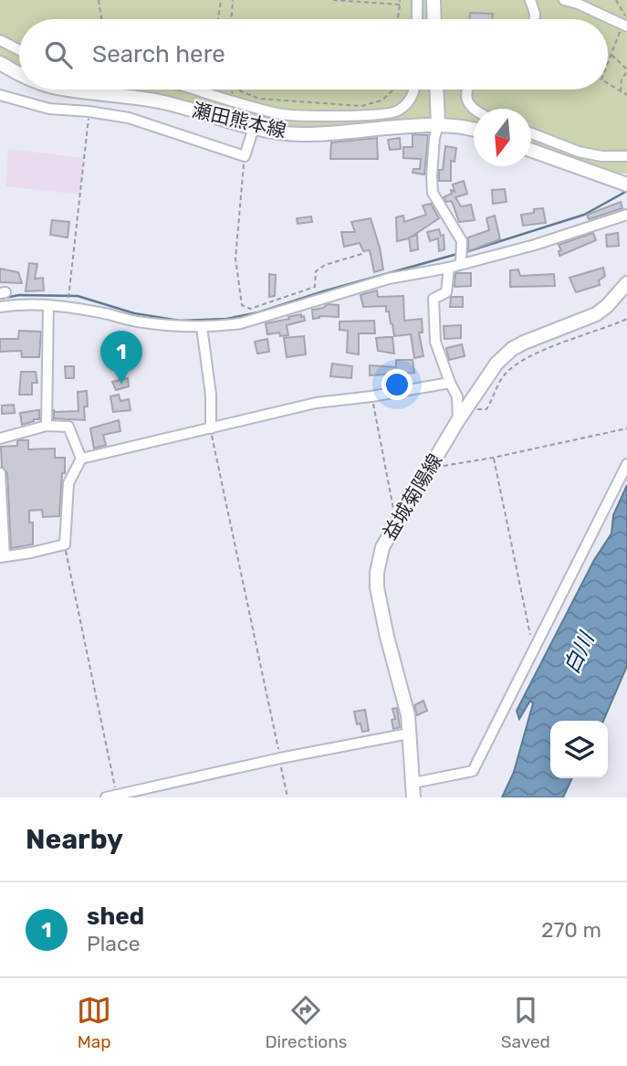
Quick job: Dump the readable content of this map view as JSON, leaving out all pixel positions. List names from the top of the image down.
{
  "streets": {
    "main road": ["瀬田熊本線", "益城菊陽線"]
  },
  "water": ["白川"],
  "north": "bottom",
  "page": {
    "search": "Search here",
    "pins": "1",
    "heading": "Nearby",
    "list": [
      {
        "mark": "1",
        "name": "shed",
        "note": "Place",
        "value": "270 m"
      }
    ],
    "nav": ["Map", "Directions", "Saved"]
  }
}
